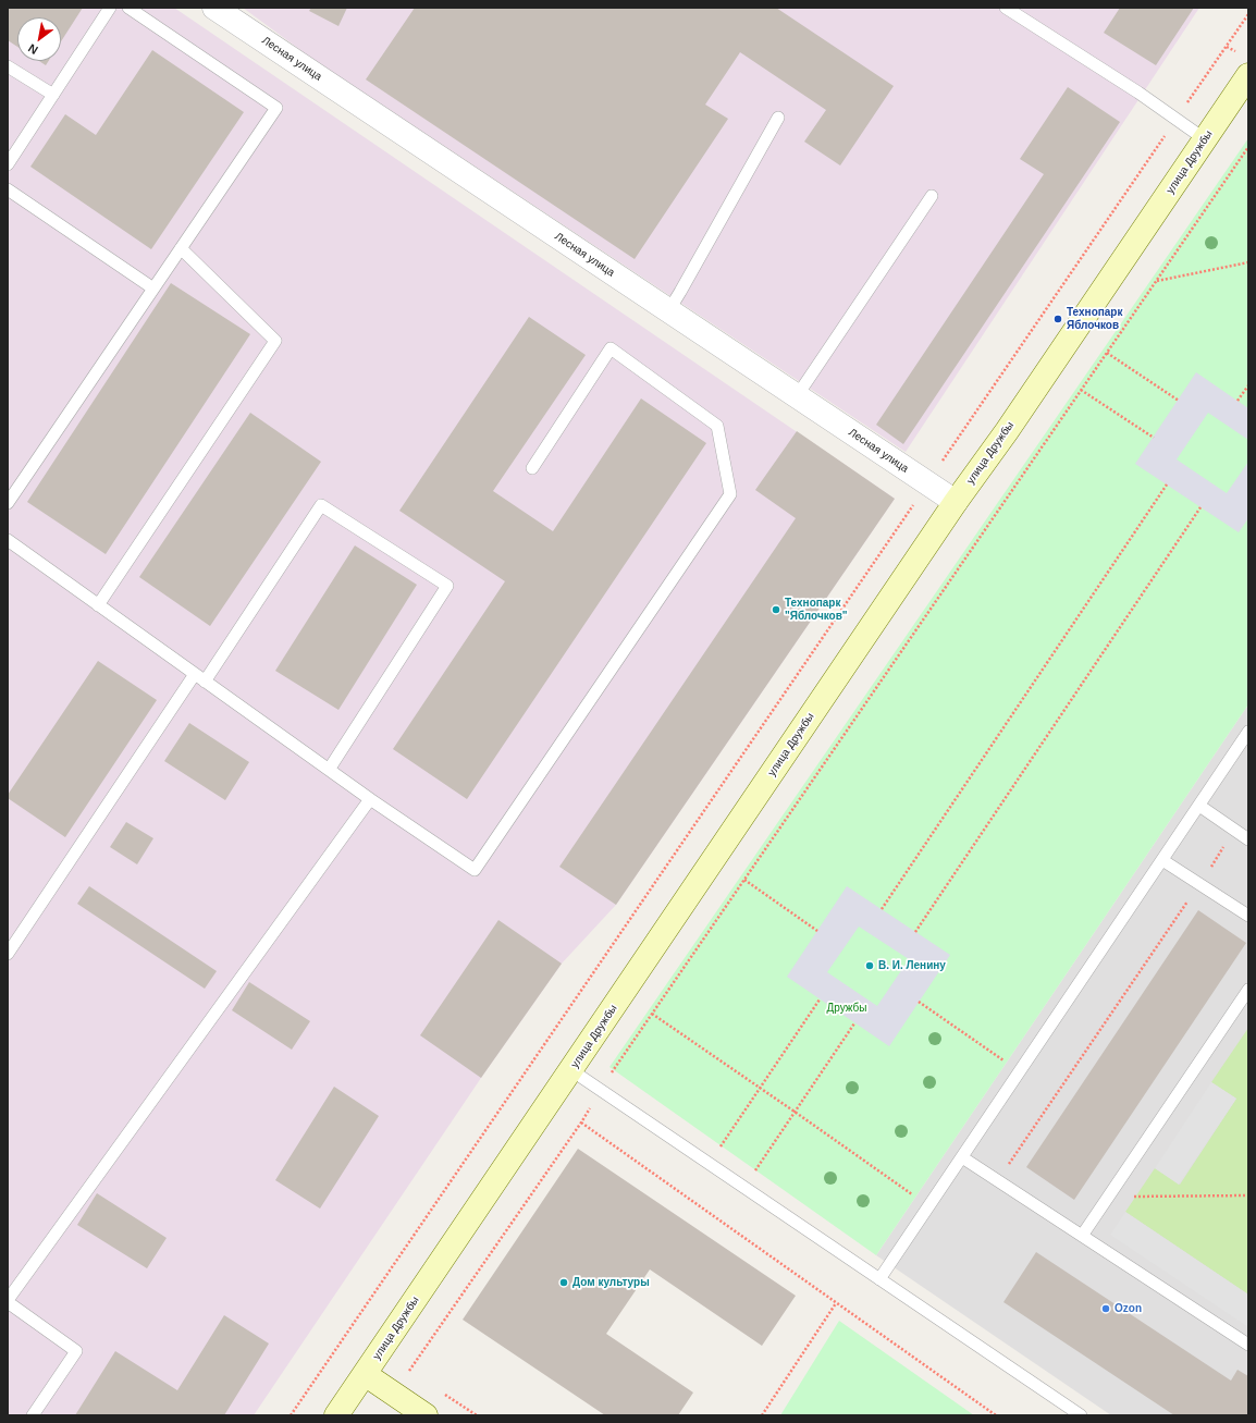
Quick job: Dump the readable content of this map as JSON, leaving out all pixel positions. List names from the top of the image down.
{
  "streets": {
    "main road": ["улица Дружбы"],
    "street": ["Лесная улица"]
  },
  "crossings": [
    ["Лесная улица", "улица Дружбы"]
  ],
  "parks": ["Дружбы"],
  "places": [
    "Технопарк Яблочков",
    "Технопарк \"Яблочков\"",
    "В. И. Ленину",
    "Дом культуры",
    "Ozon"
  ],
  "north": "bottom left"
}
